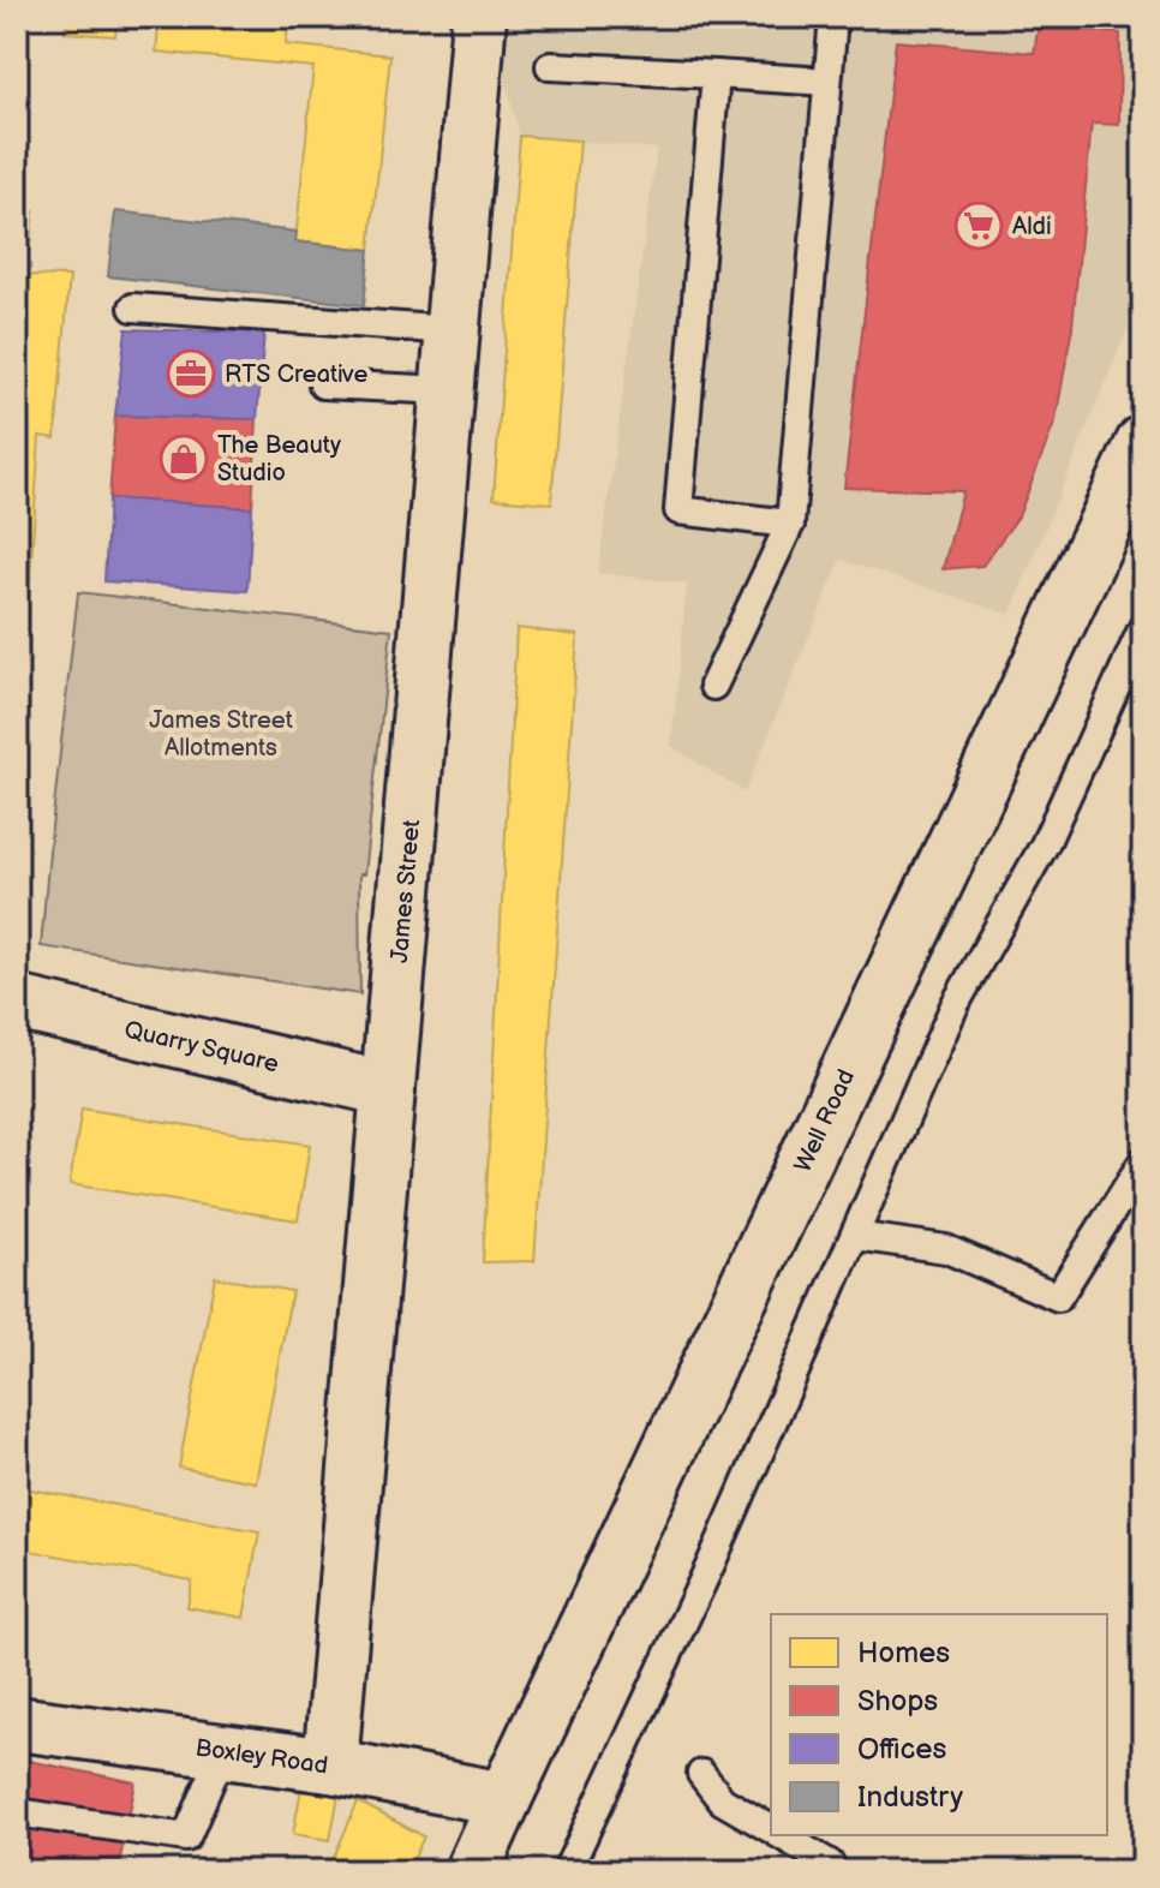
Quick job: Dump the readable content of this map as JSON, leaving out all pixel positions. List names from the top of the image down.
{
  "streets": {
    "street": [
      "James Street",
      "Quarry Square",
      "Well Road",
      "Boxley Road"
    ]
  },
  "crossings": [
    ["James Street", "Quarry Square"],
    ["James Street", "Boxley Road"],
    ["Well Road", "Boxley Road"]
  ],
  "parks": ["James Street Allotments"],
  "places": {
    "supermarket": ["Aldi"],
    "office": ["RTS Creative"],
    "shop": ["The Beauty Studio"]
  },
  "legend": [
    "Homes",
    "Shops",
    "Offices",
    "Industry"
  ]
}
